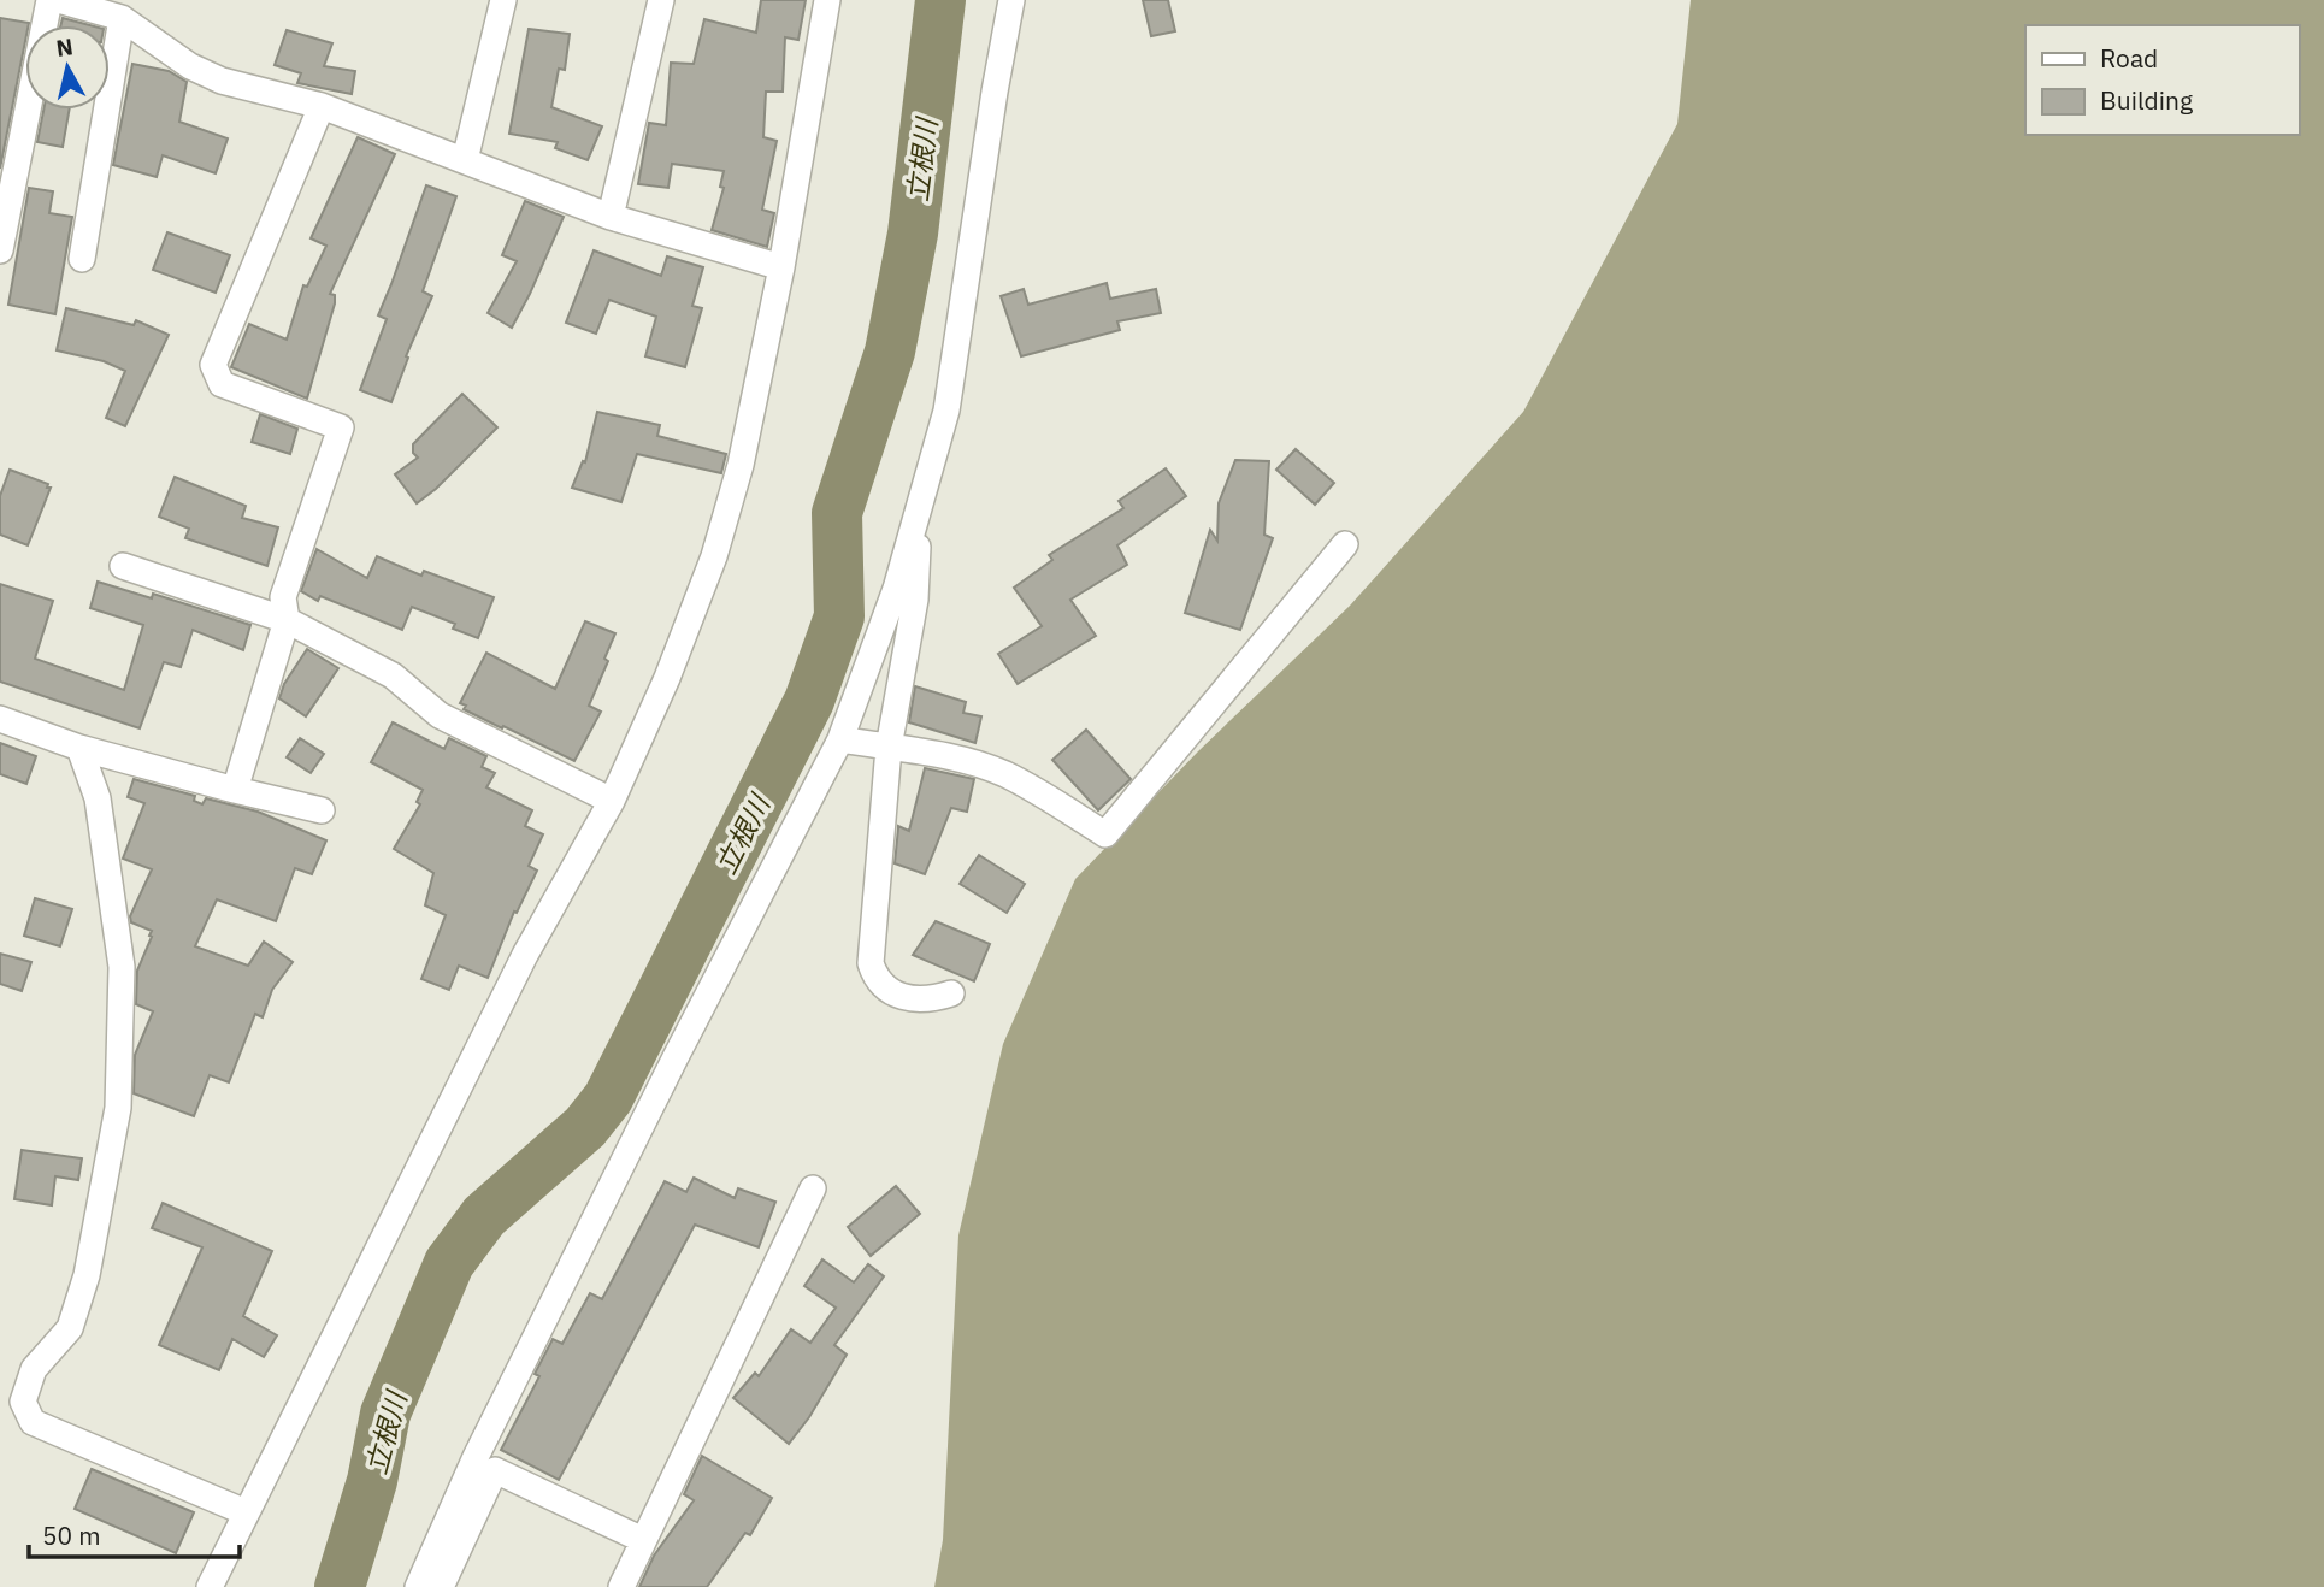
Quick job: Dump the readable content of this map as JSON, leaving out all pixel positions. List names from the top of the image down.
{
  "water": ["立根川"],
  "legend": ["Road", "Building"],
  "scale_bar": "50 m",
  "north": "top"
}
